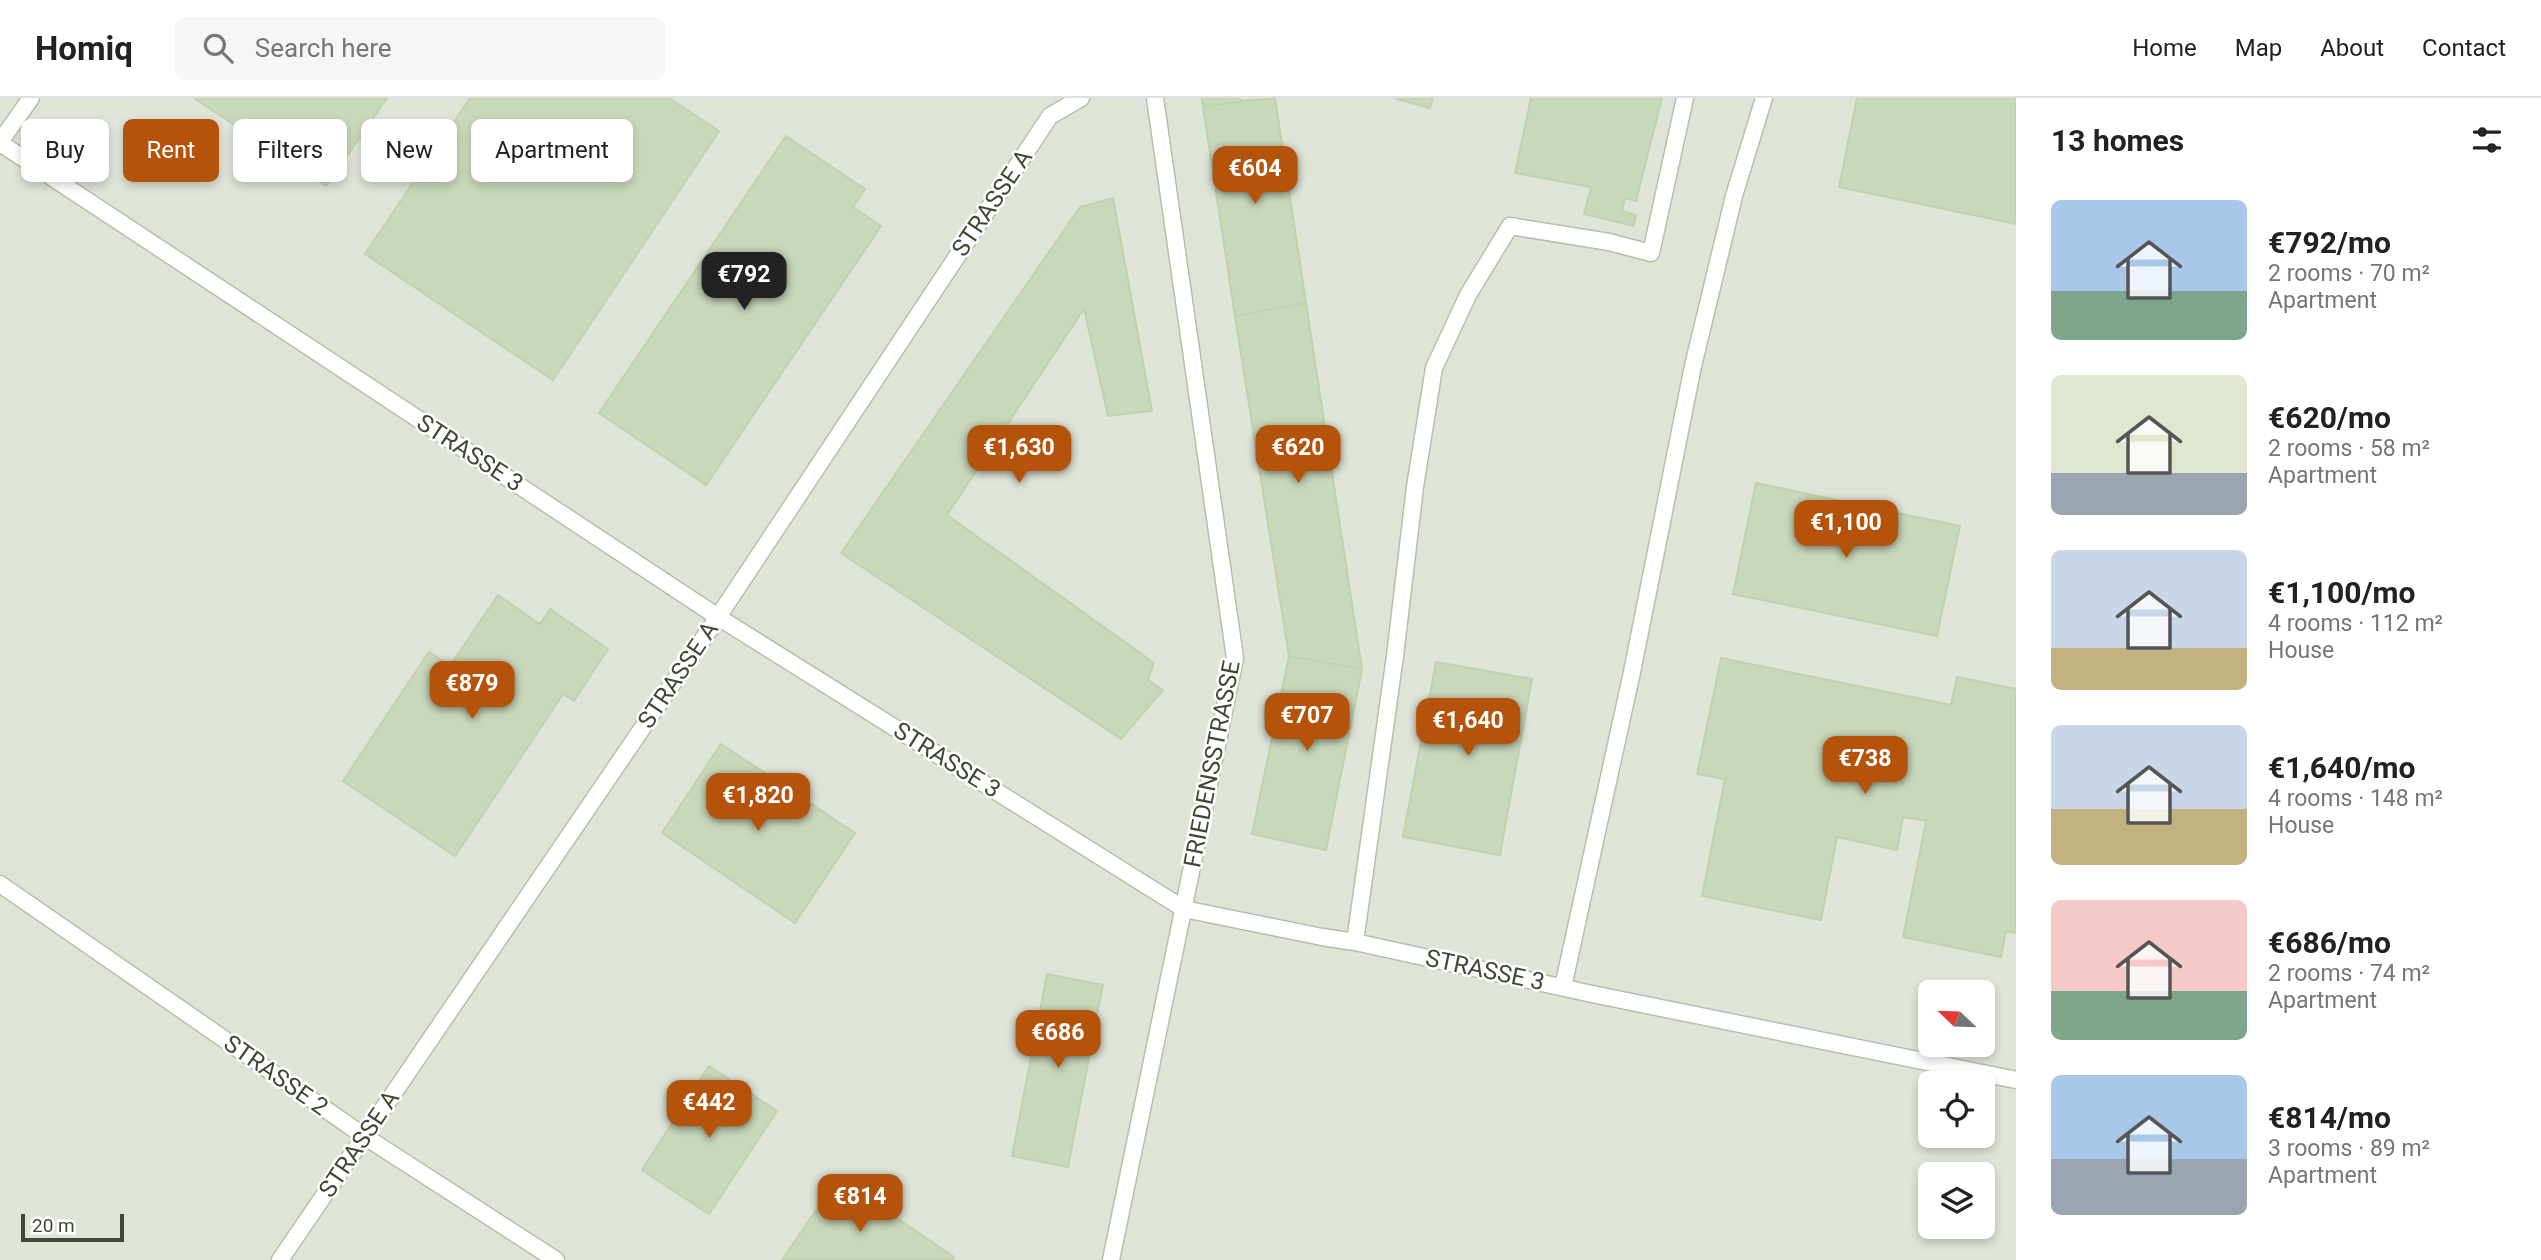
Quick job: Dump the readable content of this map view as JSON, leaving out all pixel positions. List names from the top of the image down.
{
  "streets": {
    "lane": [
      "STRASSE A",
      "STRASSE 3",
      "FRIEDENSSTRASSE",
      "STRASSE 2"
    ]
  },
  "crossings": [
    ["STRASSE A", "STRASSE 3"],
    ["STRASSE A", "STRASSE 2"],
    ["STRASSE 3", "FRIEDENSSTRASSE"]
  ],
  "scale_bar": "20 m",
  "north": "top left",
  "page": {
    "header": "Homiq",
    "search": "Search here",
    "nav": [
      "Home",
      "Map",
      "About",
      "Contact"
    ],
    "heading": "13 homes",
    "chip": [
      "Buy",
      "Rent",
      "Filters",
      "New",
      "Apartment"
    ],
    "price": [
      "€604",
      "€792",
      "€1,630",
      "€620",
      "€1,100",
      "€879",
      "€707",
      "€1,640",
      "€738",
      "€1,820",
      "€686",
      "€442",
      "€814"
    ],
    "list": [
      {
        "name": "€792/mo",
        "note": "2 rooms · 70 m² · Apartment"
      },
      {
        "name": "€620/mo",
        "note": "2 rooms · 58 m² · Apartment"
      },
      {
        "name": "€1,100/mo",
        "note": "4 rooms · 112 m² · House"
      },
      {
        "name": "€1,640/mo",
        "note": "4 rooms · 148 m² · House"
      },
      {
        "name": "€686/mo",
        "note": "2 rooms · 74 m² · Apartment"
      },
      {
        "name": "€814/mo",
        "note": "3 rooms · 89 m² · Apartment"
      }
    ],
    "scale": "20 m"
  }
}
